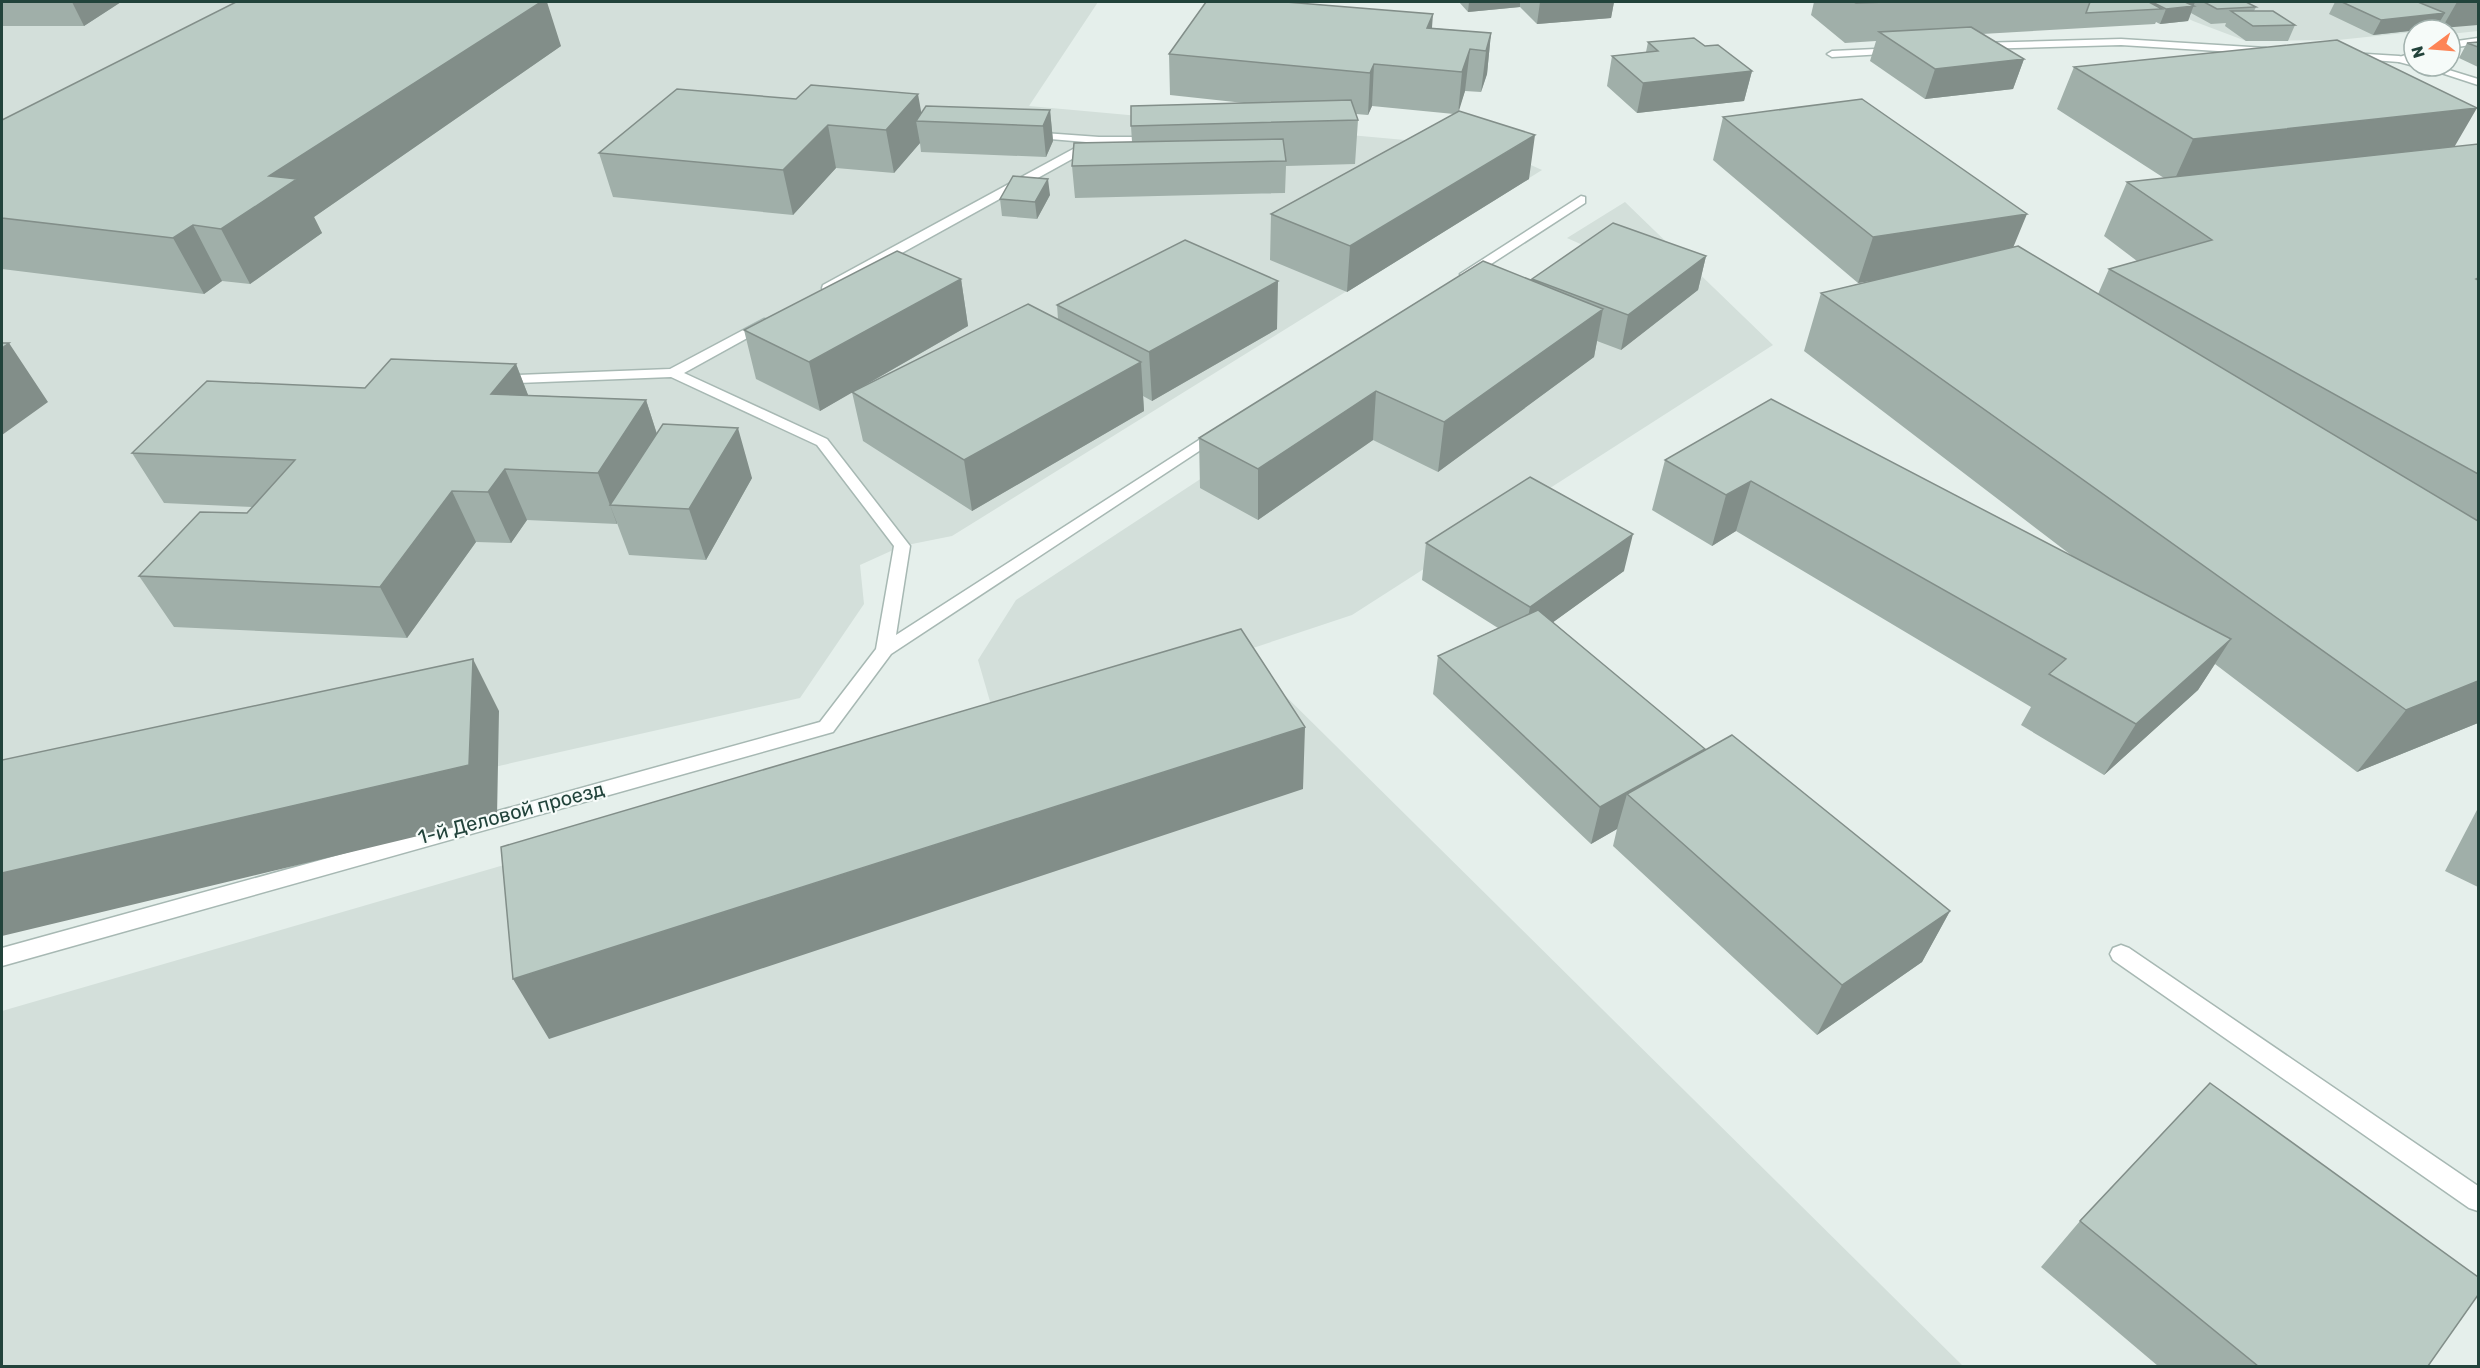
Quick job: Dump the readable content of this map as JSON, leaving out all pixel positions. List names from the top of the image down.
{
  "streets": {
    "street": ["1-й Деловой проезд"]
  },
  "north": "left"
}
